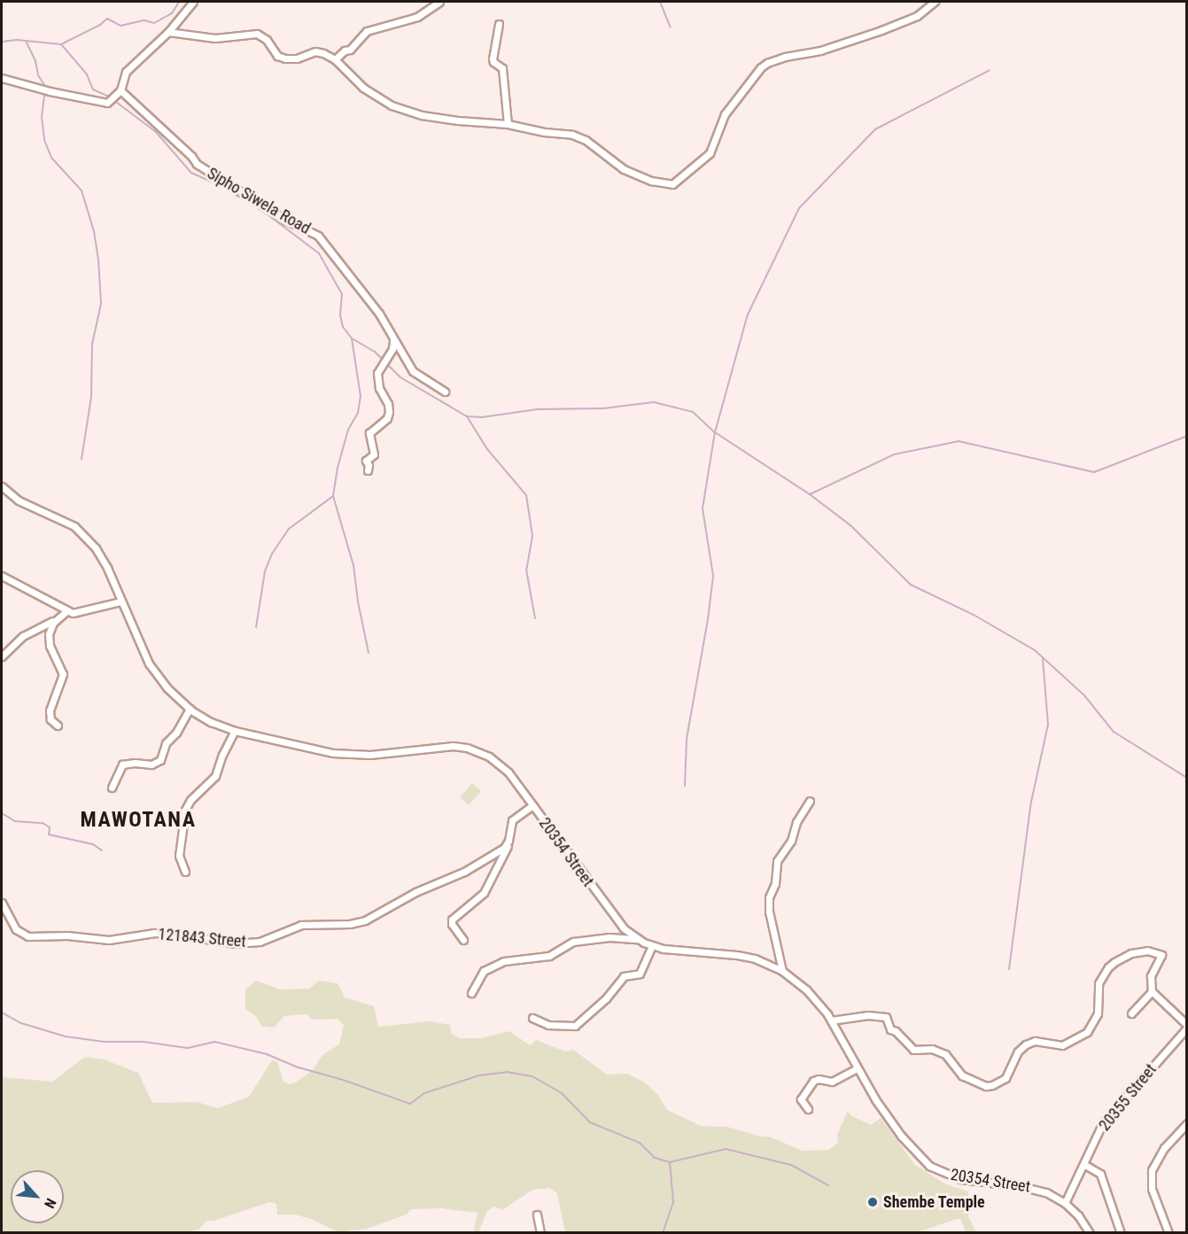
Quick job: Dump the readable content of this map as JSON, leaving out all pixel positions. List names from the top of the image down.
{
  "streets": {
    "street": [
      "Sipho Siwela Road",
      "20354 Street",
      "121843 Street",
      "20355 Street"
    ]
  },
  "crossings": [
    ["20354 Street", "20355 Street"]
  ],
  "districts": ["MAWOTANA"],
  "places": ["Shembe Temple"],
  "north": "bottom right"
}
